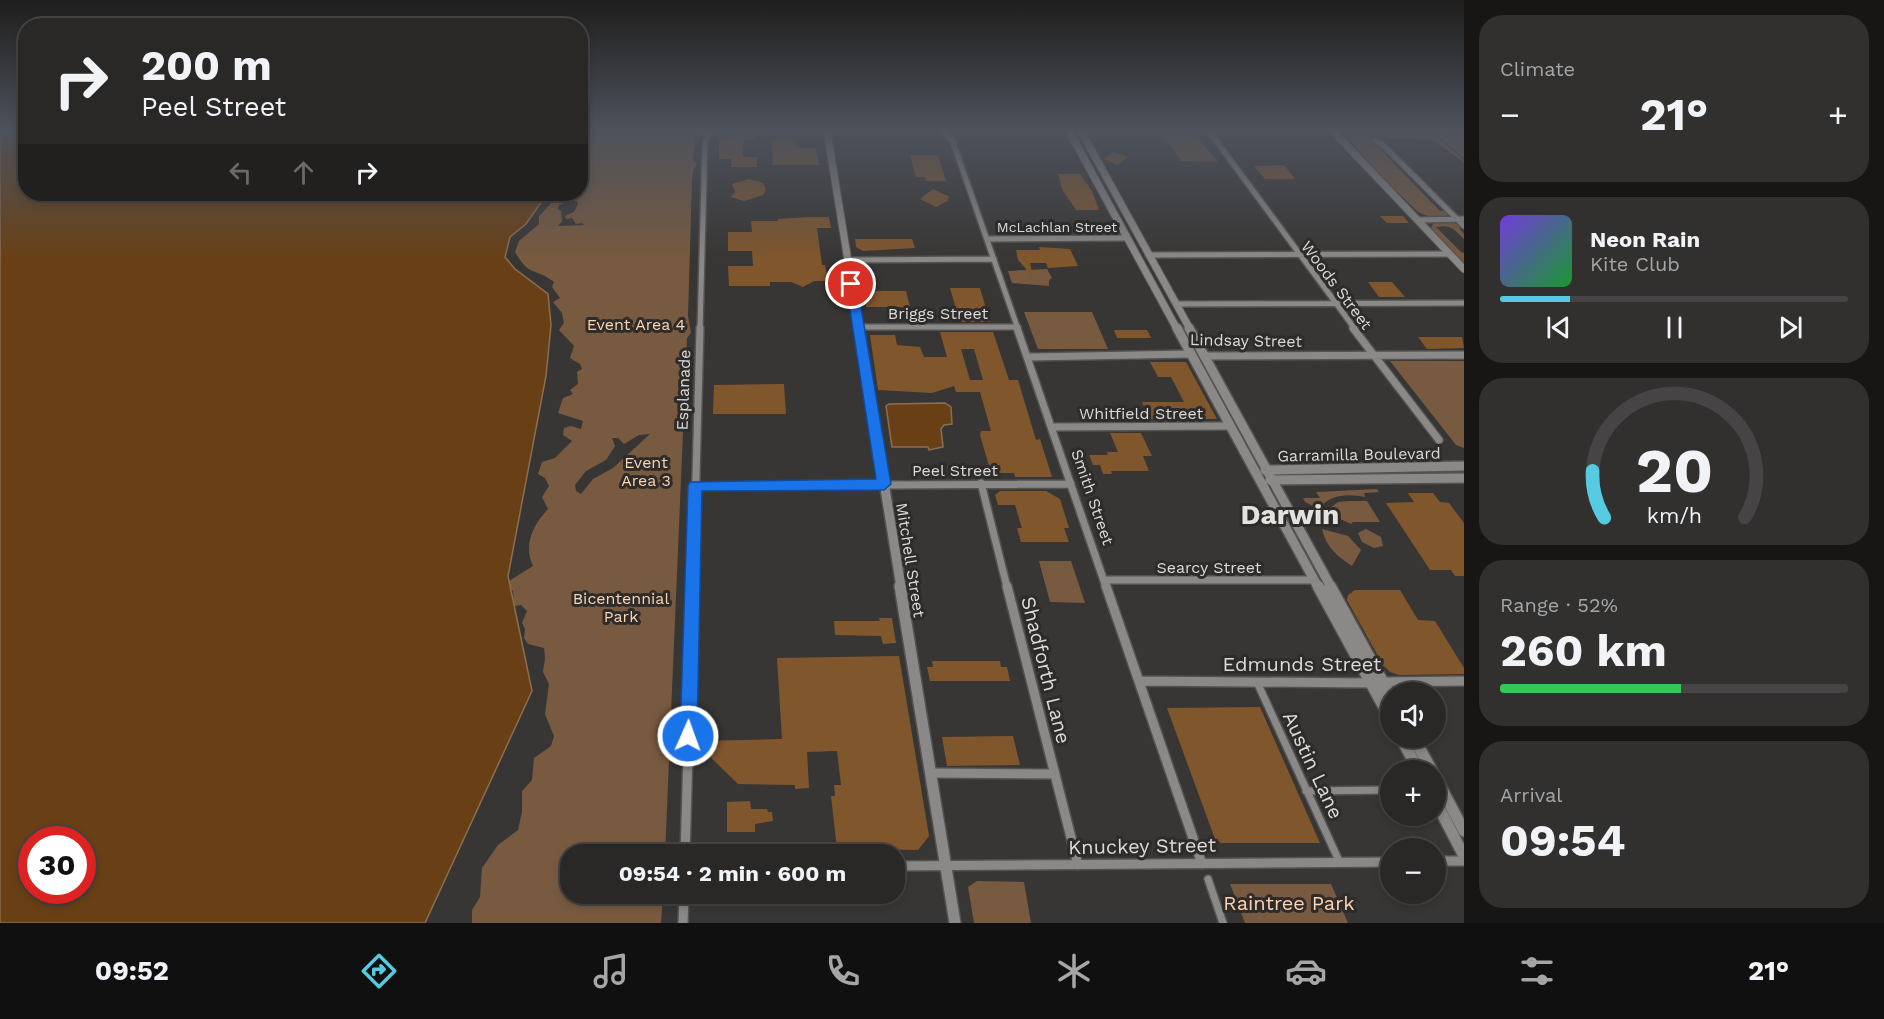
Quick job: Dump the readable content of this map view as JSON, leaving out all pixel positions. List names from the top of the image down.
{
  "streets": {
    "street": [
      "McLachlan Street",
      "Woods Street",
      "Briggs Street",
      "Lindsay Street",
      "Esplanade",
      "Whitfield Street",
      "Garramilla Boulevard",
      "Peel Street",
      "Smith Street",
      "Mitchell Street",
      "Searcy Street",
      "Edmunds Street",
      "Shadforth Lane",
      "Austin Lane",
      "Knuckey Street"
    ]
  },
  "crossings": [
    ["McLachlan Street", "Smith Street"],
    ["McLachlan Street", "Mitchell Street"],
    ["Woods Street", "Lindsay Street"],
    ["Briggs Street", "Smith Street"],
    ["Briggs Street", "Mitchell Street"],
    ["Lindsay Street", "Smith Street"],
    ["Esplanade", "Peel Street"],
    ["Whitfield Street", "Smith Street"],
    ["Peel Street", "Smith Street"],
    ["Peel Street", "Mitchell Street"],
    ["Peel Street", "Shadforth Lane"],
    ["Smith Street", "Searcy Street"],
    ["Smith Street", "Edmunds Street"],
    ["Smith Street", "Knuckey Street"],
    ["Mitchell Street", "Knuckey Street"],
    ["Edmunds Street", "Austin Lane"],
    ["Shadforth Lane", "Knuckey Street"],
    ["Austin Lane", "Knuckey Street"]
  ],
  "districts": ["Darwin"],
  "parks": [
    "Event Area 4",
    "Event Area 3",
    "Bicentennial Park",
    "Raintree Park"
  ],
  "page": {
    "tile": [
      "Climate",
      ["Range · 52%", "260 km"],
      ["Arrival", "09:54"]
    ],
    "turn": ["200 m", "Peel Street"],
    "heat": ["−", "21°", "+"],
    "song": ["Neon Rain", "Kite Club"],
    "map_buttons": ["+", "−"],
    "limit": "30",
    "trip": "09:54 · 2 min · 600 m",
    "tabs": ["09:52", "21°"],
    "gauge": ["20", "km/h"]
  }
}
